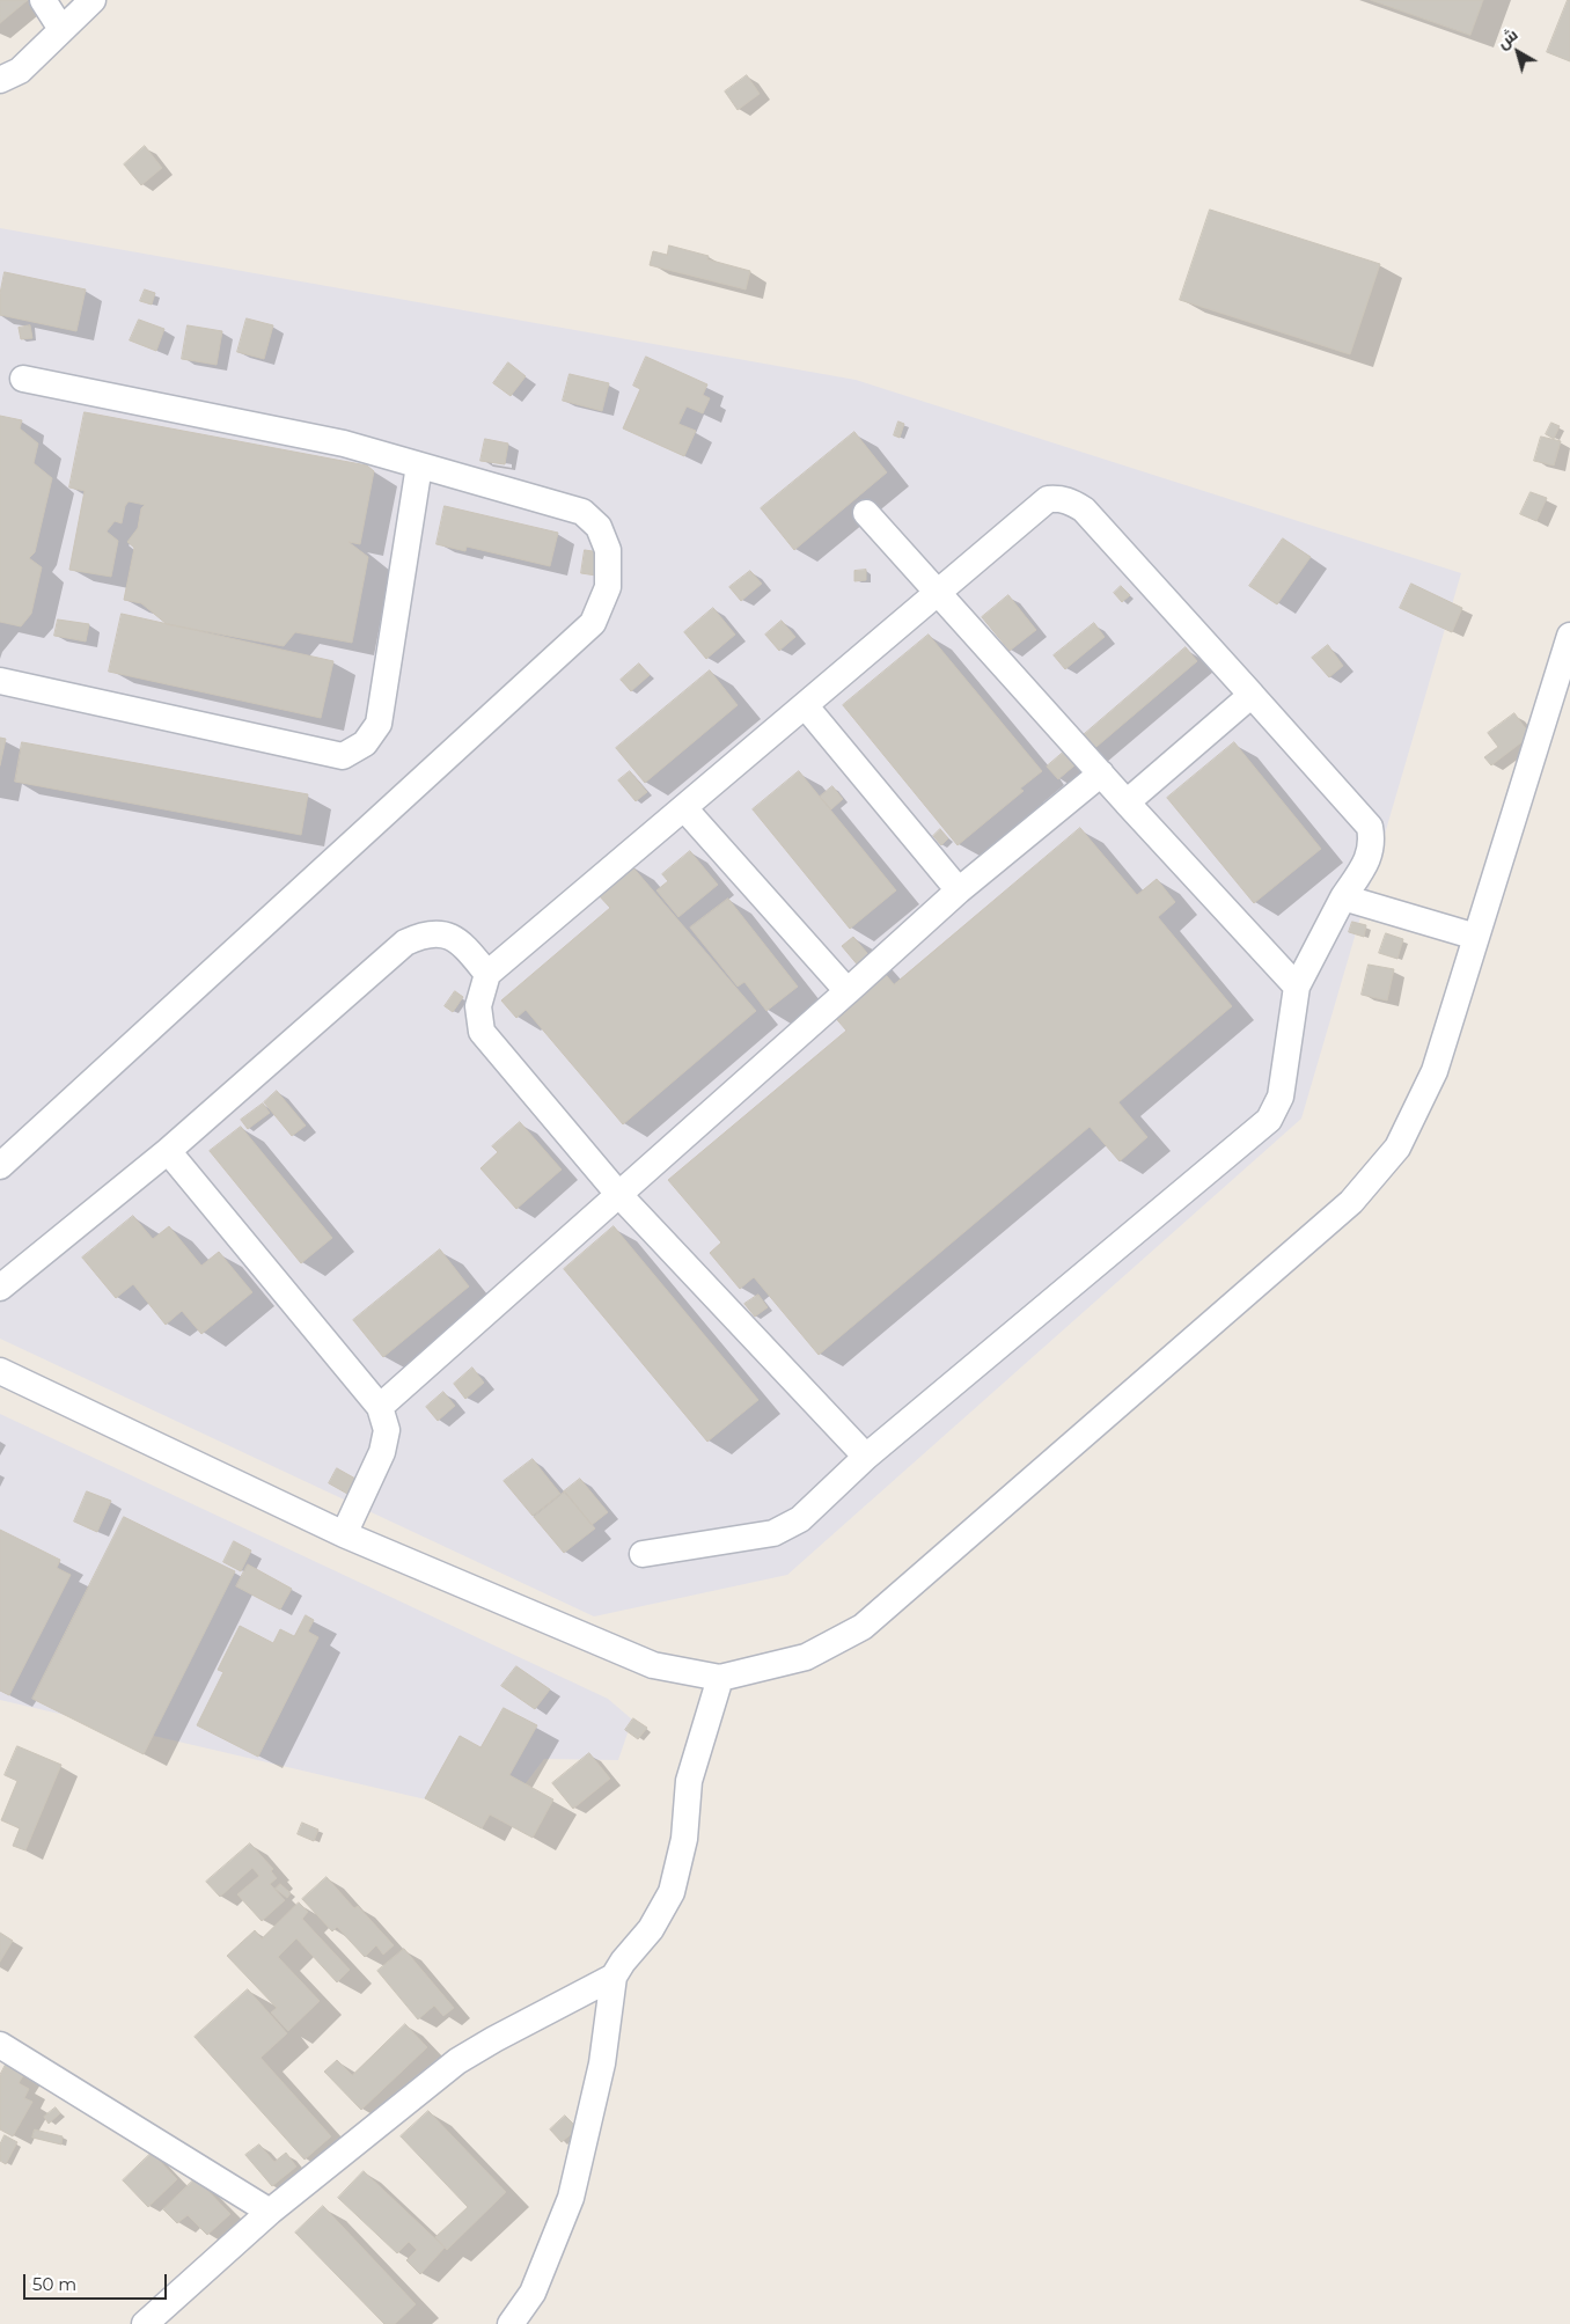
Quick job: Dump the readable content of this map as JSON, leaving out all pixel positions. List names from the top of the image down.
{
  "scale_bar": "50 m",
  "north": "top left"
}
